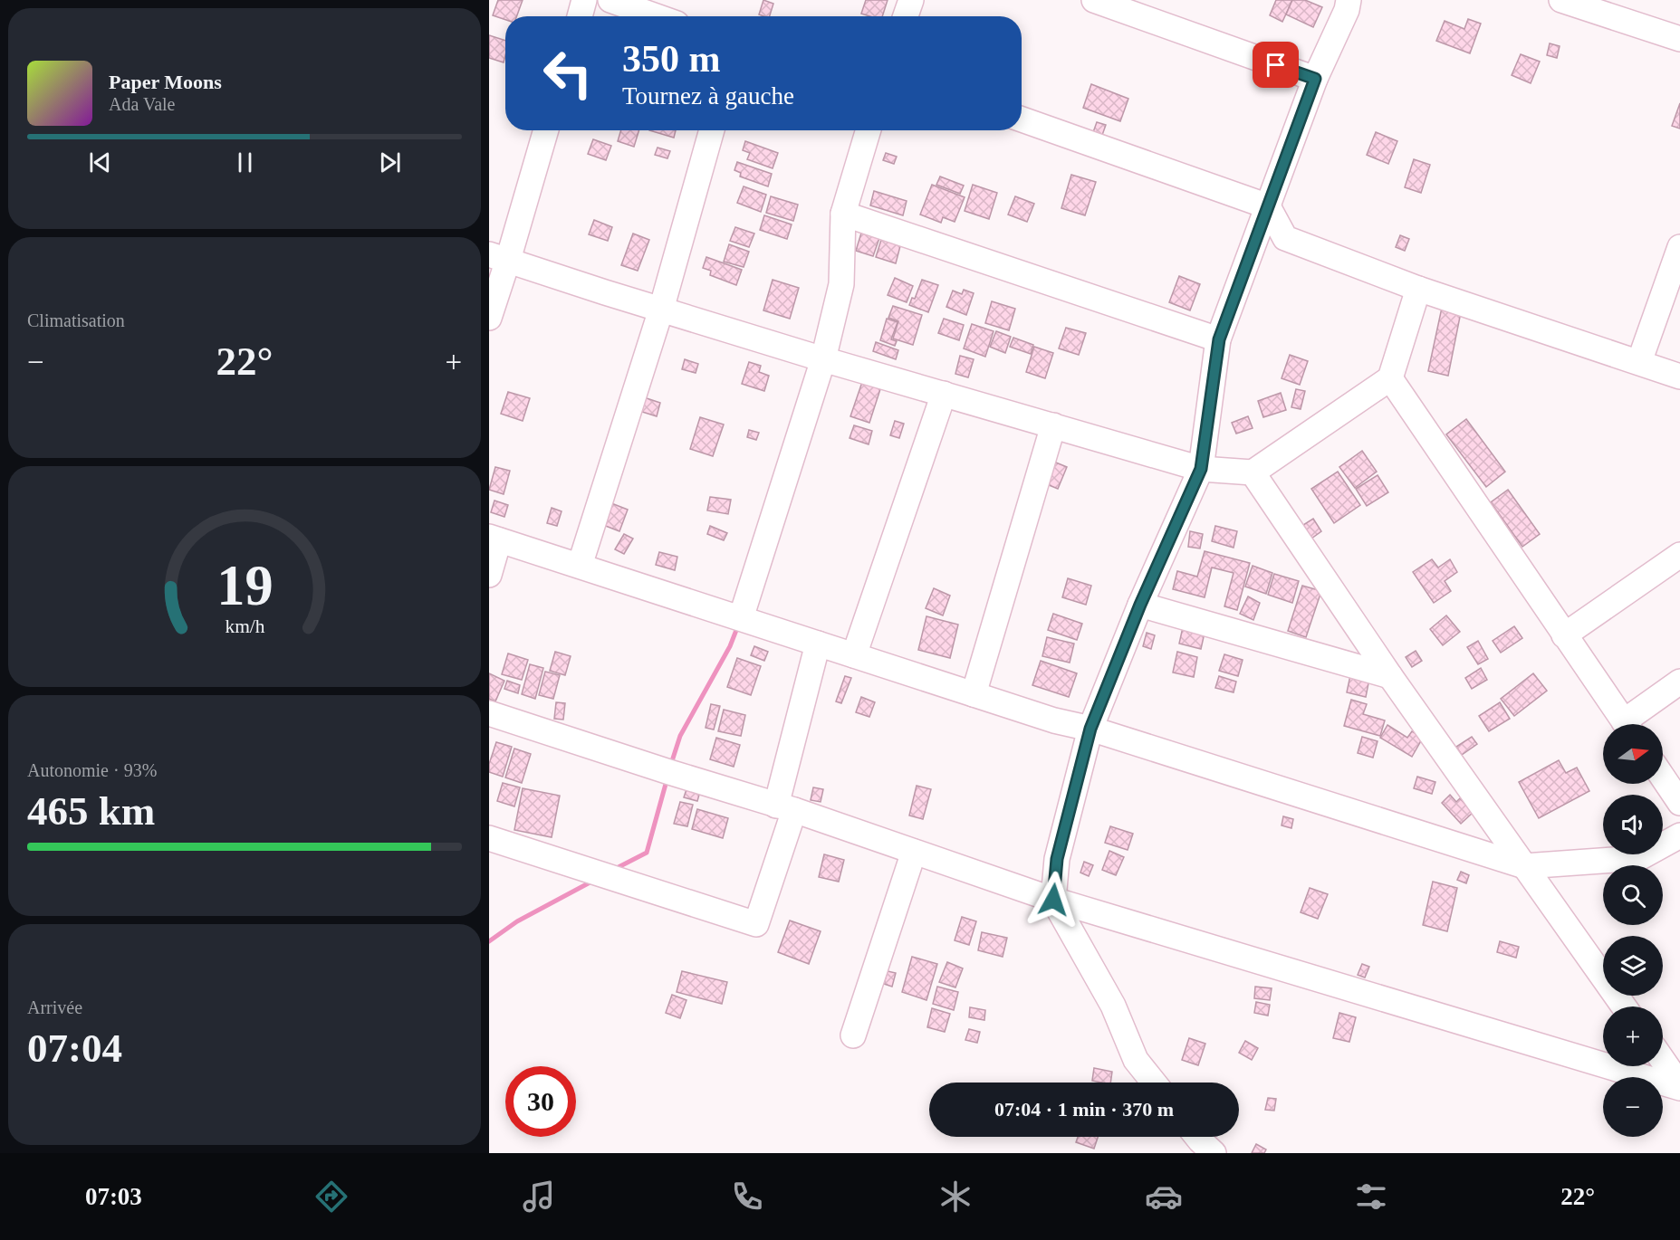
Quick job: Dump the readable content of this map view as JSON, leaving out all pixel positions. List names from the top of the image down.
{
  "north": "right",
  "page": {
    "turn": ["350 m", "Tournez à gauche"],
    "song": ["Paper Moons", "Ada Vale"],
    "tile": [
      "Climatisation",
      ["Autonomie · 93%", "465 km"],
      ["Arrivée", "07:04"]
    ],
    "heat": ["−", "22°", "+"],
    "map_buttons": ["+", "−"],
    "limit": "30",
    "trip": "07:04 · 1 min · 370 m",
    "tabs": ["07:03", "22°"],
    "gauge": ["19", "km/h"]
  }
}
